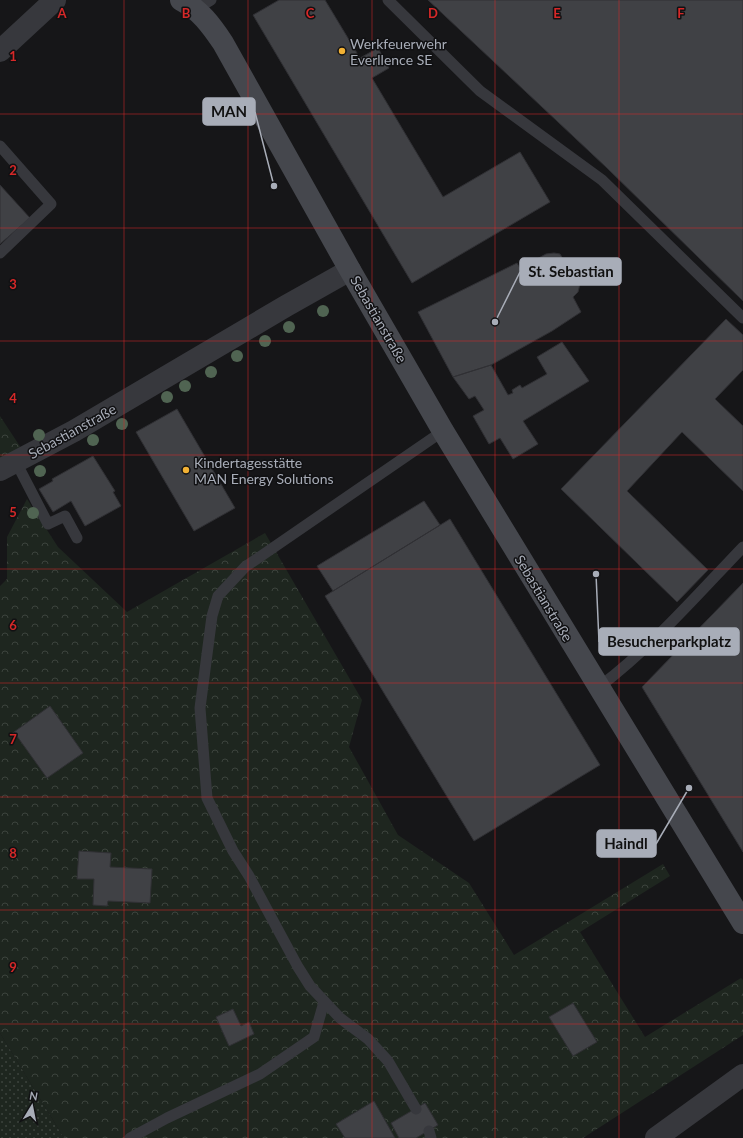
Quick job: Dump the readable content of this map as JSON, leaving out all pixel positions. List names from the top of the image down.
{
  "streets": {
    "main road": ["Sebastianstraße"]
  },
  "places": [
    "Werkfeuerwehr Everllence SE",
    "MAN",
    "St. Sebastian",
    "Kindertagesstätte MAN Energy Solutions",
    "Besucherparkplatz",
    "Haindl"
  ],
  "north": "top",
  "grid": {
    "columns": [
      "A",
      "B",
      "C",
      "D",
      "E",
      "F"
    ],
    "rows": [
      "1",
      "2",
      "3",
      "4",
      "5",
      "6",
      "7",
      "8",
      "9"
    ]
  }
}
